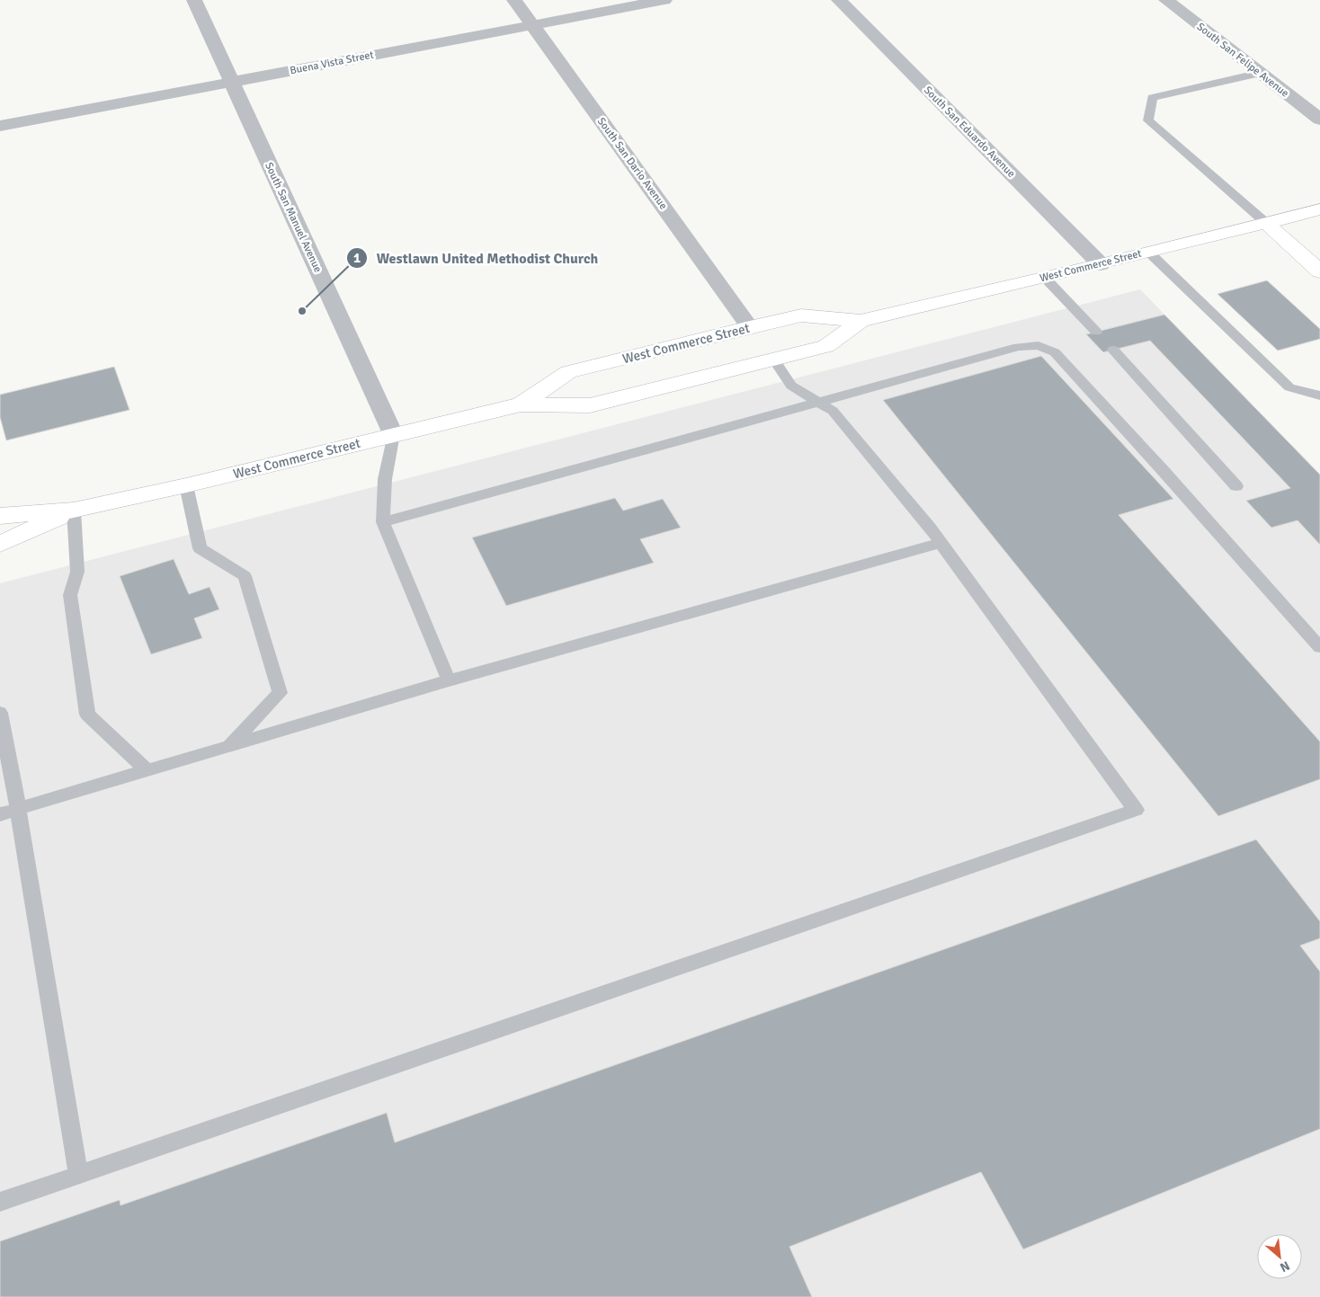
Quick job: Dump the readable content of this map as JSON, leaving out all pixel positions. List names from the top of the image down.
{
  "streets": {
    "main road": ["West Commerce Street"],
    "street": [
      "South San Felipe Avenue",
      "Buena Vista Street",
      "South San Eduardo Avenue",
      "South San Dario Avenue",
      "South San Manuel Avenue"
    ]
  },
  "crossings": [
    ["Buena Vista Street", "South San Dario Avenue"],
    ["Buena Vista Street", "South San Manuel Avenue"],
    ["South San Eduardo Avenue", "West Commerce Street"],
    ["South San Dario Avenue", "West Commerce Street"],
    ["South San Manuel Avenue", "West Commerce Street"]
  ],
  "places": ["Westlawn United Methodist Church"],
  "north": "bottom right"
}
